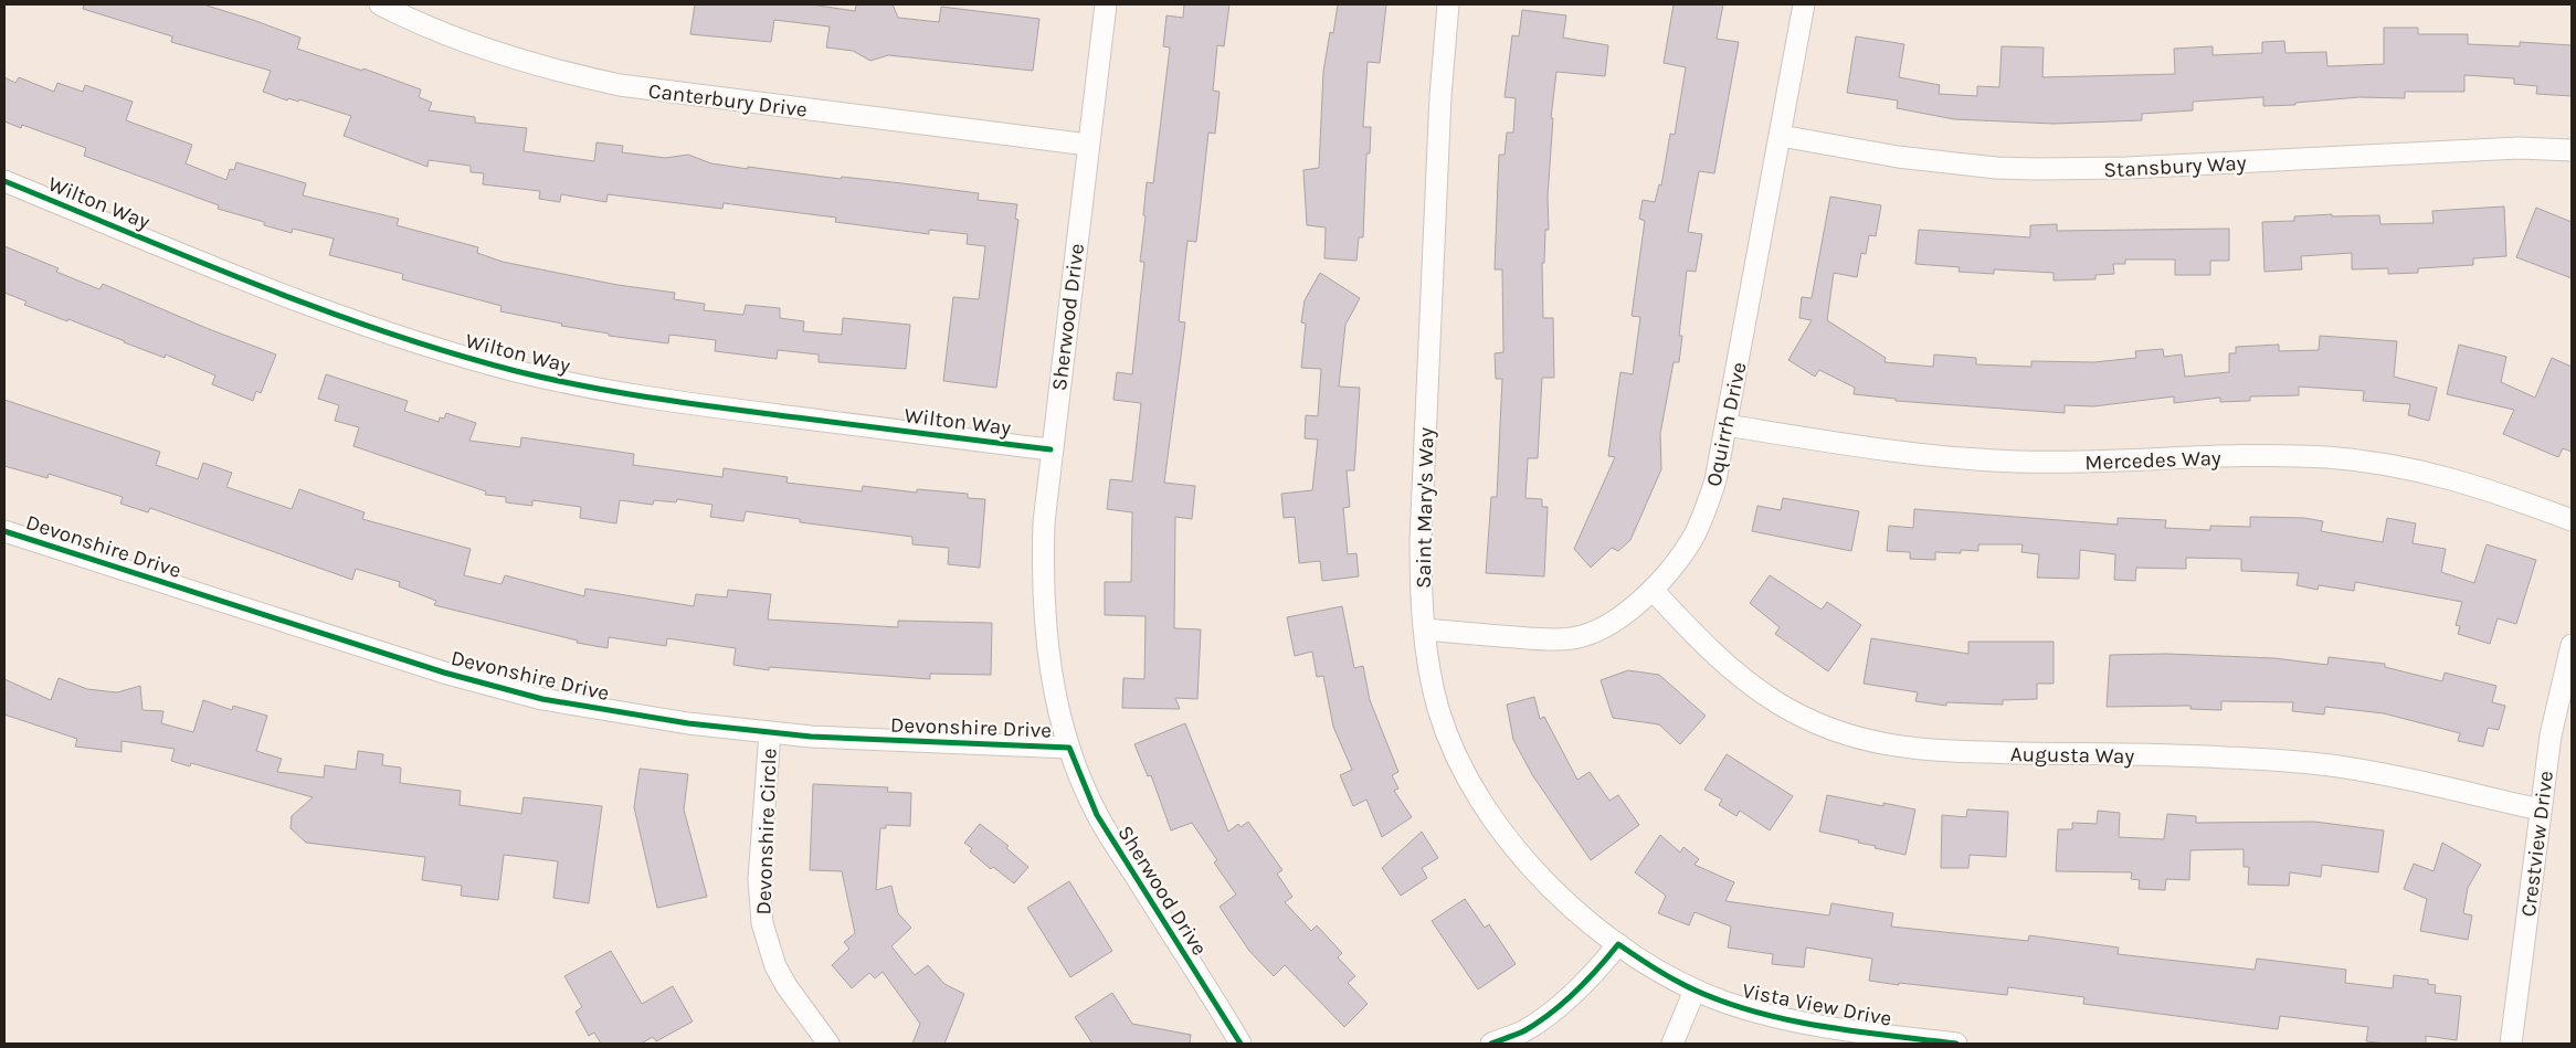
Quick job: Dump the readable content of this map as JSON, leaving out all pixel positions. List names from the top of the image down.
{
  "streets": {
    "street": [
      "Canterbury Drive",
      "Stansbury Way",
      "Wilton Way",
      "Sherwood Drive",
      "Oquirrh Drive",
      "Mercedes Way",
      "Saint Mary's Way",
      "Devonshire Drive",
      "Augusta Way",
      "Devonshire Circle",
      "Crestview Drive",
      "Vista View Drive"
    ]
  },
  "crossings": [
    ["Canterbury Drive", "Sherwood Drive"],
    ["Stansbury Way", "Oquirrh Drive"],
    ["Wilton Way", "Sherwood Drive"],
    ["Sherwood Drive", "Devonshire Drive"],
    ["Oquirrh Drive", "Mercedes Way"],
    ["Oquirrh Drive", "Saint Mary's Way"],
    ["Oquirrh Drive", "Augusta Way"],
    ["Saint Mary's Way", "Vista View Drive"],
    ["Devonshire Drive", "Devonshire Circle"],
    ["Augusta Way", "Crestview Drive"]
  ]
}
